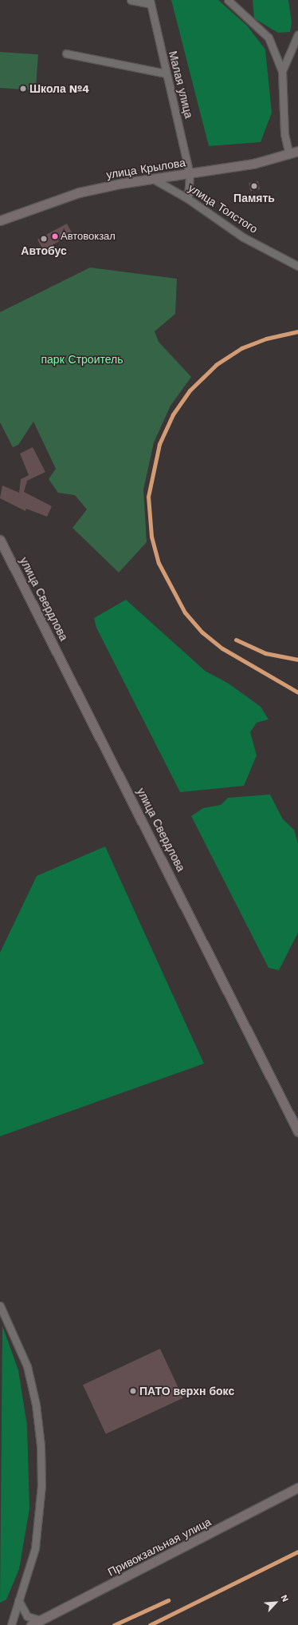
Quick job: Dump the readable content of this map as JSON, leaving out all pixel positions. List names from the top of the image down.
{
  "streets": {
    "main road": ["улица Крылова", "улица Свердлова", "Привокзальная улица"],
    "street": ["Малая улица", "улица Толстого"]
  },
  "crossings": [
    ["Малая улица", "улица Крылова"],
    ["Малая улица", "улица Толстого"],
    ["улица Крылова", "улица Толстого"]
  ],
  "parks": ["парк Строитель"],
  "places": [
    "Школа №4",
    "Память",
    "Автовокзал",
    "Автобус",
    "ПАТО верхн бокс"
  ],
  "north": "top right"
}
